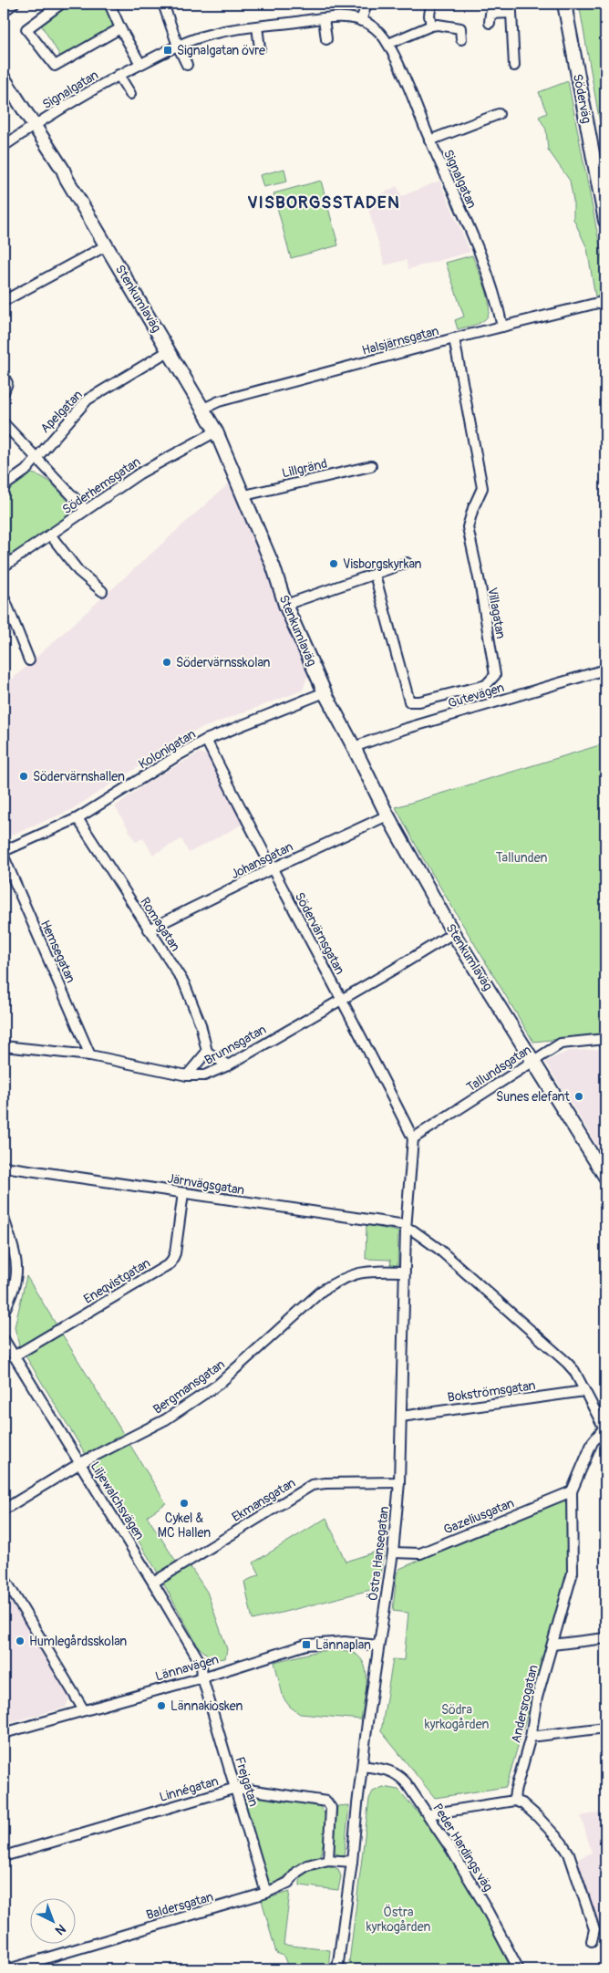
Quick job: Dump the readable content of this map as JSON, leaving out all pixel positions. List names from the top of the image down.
{
  "streets": {
    "street": [
      "Signalgatan",
      "Söderväg",
      "Stenkumlaväg",
      "Halsjärnsgatan",
      "Apelgatan",
      "Lillgränd",
      "Söderhemsgatan",
      "Villagatan",
      "Gutevägen",
      "Kolonigatan",
      "Johansgatan",
      "Romagatan",
      "Södervärnsgatan",
      "Hemsegatan",
      "Brunnsgatan",
      "Tallundsgatan",
      "Järnvägsgatan",
      "Eneqvistgatan",
      "Bergmansgatan",
      "Bokströmsgatan",
      "Ekmansgatan",
      "Liljewalchsvägen",
      "Gazeliusgatan",
      "Östra Hansegatan",
      "Lännavägen",
      "Andersrogatan",
      "Frejgatan",
      "Linnégatan",
      "Peder Hardings väg",
      "Baldersgatan"
    ]
  },
  "crossings": [
    ["Signalgatan", "Stenkumlaväg"],
    ["Signalgatan", "Halsjärnsgatan"],
    ["Stenkumlaväg", "Halsjärnsgatan"],
    ["Stenkumlaväg", "Apelgatan"],
    ["Stenkumlaväg", "Lillgränd"],
    ["Stenkumlaväg", "Söderhemsgatan"],
    ["Stenkumlaväg", "Gutevägen"],
    ["Stenkumlaväg", "Kolonigatan"],
    ["Stenkumlaväg", "Johansgatan"],
    ["Stenkumlaväg", "Brunnsgatan"],
    ["Stenkumlaväg", "Tallundsgatan"],
    ["Halsjärnsgatan", "Villagatan"],
    ["Kolonigatan", "Romagatan"],
    ["Kolonigatan", "Södervärnsgatan"],
    ["Johansgatan", "Romagatan"],
    ["Johansgatan", "Södervärnsgatan"],
    ["Södervärnsgatan", "Brunnsgatan"],
    ["Södervärnsgatan", "Tallundsgatan"],
    ["Södervärnsgatan", "Östra Hansegatan"],
    ["Hemsegatan", "Brunnsgatan"],
    ["Tallundsgatan", "Östra Hansegatan"],
    ["Järnvägsgatan", "Eneqvistgatan"],
    ["Järnvägsgatan", "Bokströmsgatan"],
    ["Järnvägsgatan", "Östra Hansegatan"],
    ["Järnvägsgatan", "Andersrogatan"],
    ["Eneqvistgatan", "Liljewalchsvägen"],
    ["Bergmansgatan", "Liljewalchsvägen"],
    ["Bergmansgatan", "Östra Hansegatan"],
    ["Bokströmsgatan", "Östra Hansegatan"],
    ["Ekmansgatan", "Liljewalchsvägen"],
    ["Ekmansgatan", "Östra Hansegatan"],
    ["Liljewalchsvägen", "Lännavägen"],
    ["Liljewalchsvägen", "Frejgatan"],
    ["Gazeliusgatan", "Östra Hansegatan"],
    ["Gazeliusgatan", "Andersrogatan"],
    ["Östra Hansegatan", "Lännavägen"],
    ["Östra Hansegatan", "Peder Hardings väg"],
    ["Östra Hansegatan", "Baldersgatan"],
    ["Lännavägen", "Frejgatan"],
    ["Frejgatan", "Linnégatan"],
    ["Frejgatan", "Baldersgatan"],
    ["Linnégatan", "Baldersgatan"]
  ],
  "districts": ["VISBORGSSTADEN"],
  "parks": ["Tallunden", "Södra kyrkogården", "Östra kyrkogården"],
  "places": {
    "transit": ["Signalgatan övre", "Lännaplan"],
    "other": [
      "Visborgskyrkan",
      "Södervärnsskolan",
      "Södervärnshallen",
      "Sunes elefant",
      "Cykel & MC Hallen",
      "Humlegårdsskolan",
      "Lännakiosken"
    ]
  },
  "north": "bottom right"
}
